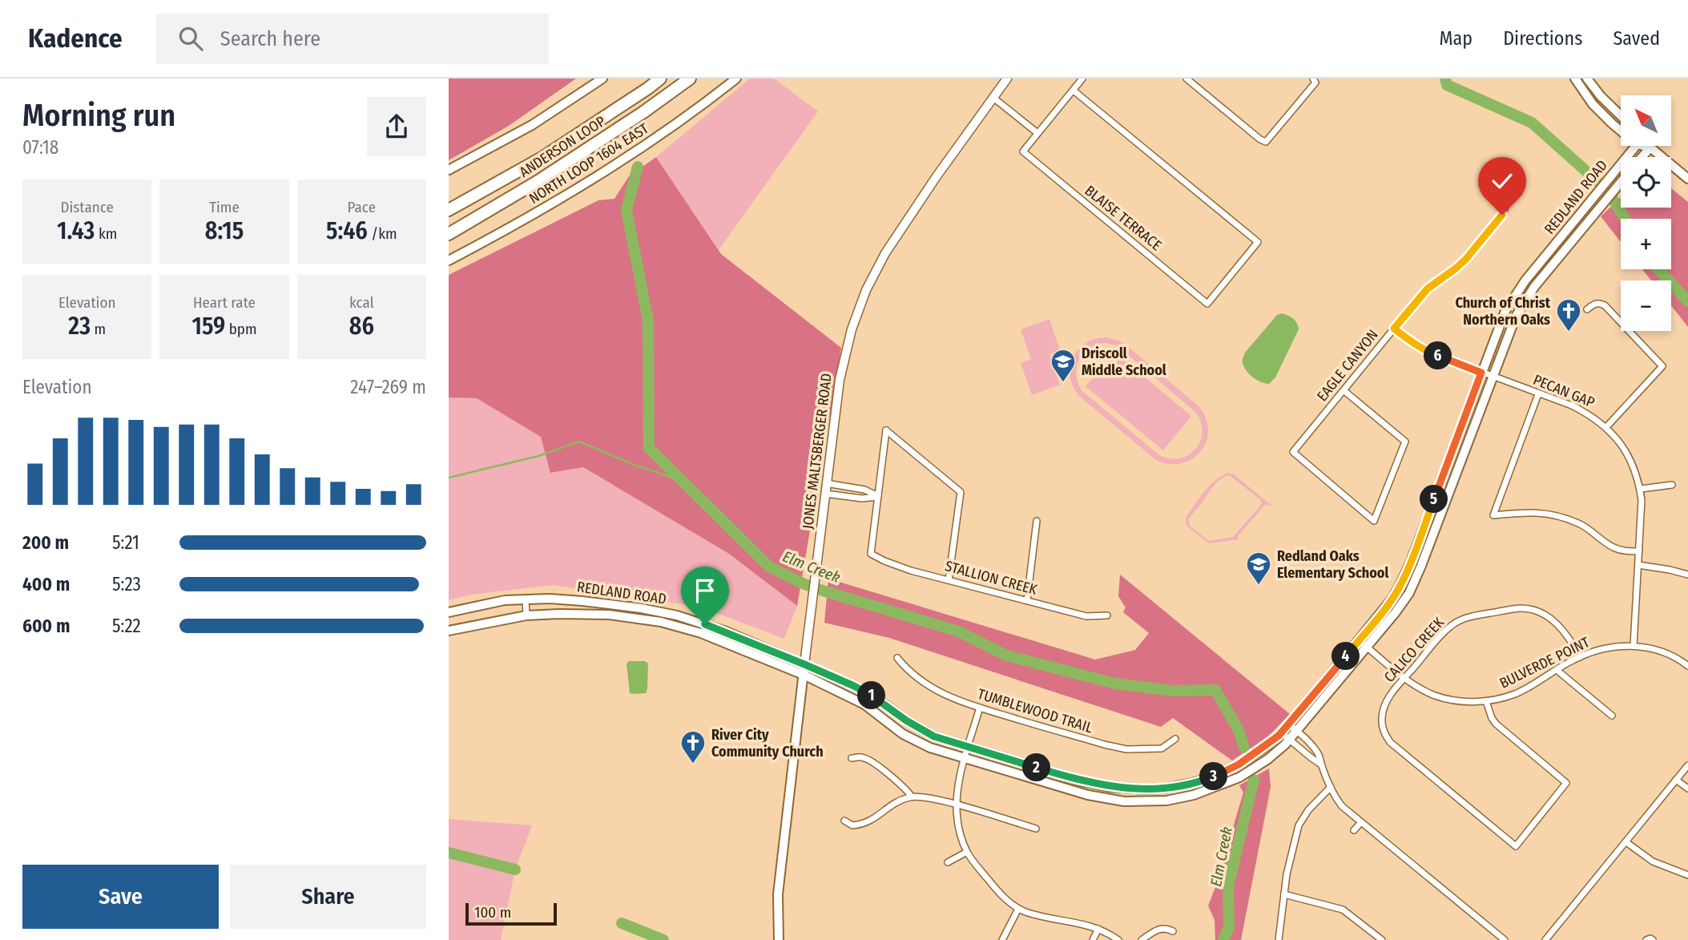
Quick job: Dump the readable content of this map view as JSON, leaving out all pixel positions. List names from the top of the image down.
{
  "streets": {
    "highway": ["ANDERSON LOOP"],
    "main road": ["NORTH LOOP 1604 EAST", "REDLAND ROAD", "JONES MALTSBERGER ROAD"],
    "street": [
      "BLAISE TERRACE",
      "EAGLE CANYON",
      "PECAN GAP",
      "STALLION CREEK",
      "CALICO CREEK",
      "BULVERDE POINT",
      "TUMBLEWOOD TRAIL"
    ]
  },
  "crossings": [
    ["REDLAND ROAD", "PECAN GAP"],
    ["REDLAND ROAD", "JONES MALTSBERGER ROAD"],
    ["REDLAND ROAD", "BULVERDE POINT"],
    ["EAGLE CANYON", "PECAN GAP"],
    ["PECAN GAP", "BULVERDE POINT"],
    ["CALICO CREEK", "BULVERDE POINT"]
  ],
  "water": ["Elm Creek"],
  "places": {
    "church": ["Church of Christ Northern Oaks", "River City Community Church"],
    "school or university": ["Driscoll Middle School", "Redland Oaks Elementary School"]
  },
  "scale_bar": "100 m",
  "north": "top left",
  "page": {
    "header": "Kadence",
    "search": "Search here",
    "nav": ["Map", "Directions", "Saved"],
    "heading": ["Morning run", "07:18"],
    "map_buttons": ["+", "−"],
    "stats": [
      ["Distance", "1.43 km"],
      ["Time", "8:15"],
      ["Pace", "5:46 /km"],
      ["Elevation", "23 m"],
      ["Heart rate", "159 bpm"],
      ["kcal", "86"]
    ],
    "pins": [
      "6",
      "5",
      "4",
      "1",
      "2",
      "3"
    ],
    "chart": ["Elevation", "247–269 m"],
    "list": [
      {
        "name": "200 m",
        "note": "5:21"
      },
      {
        "name": "400 m",
        "note": "5:23"
      },
      {
        "name": "600 m",
        "note": "5:22"
      }
    ],
    "buttons": ["Save", "Share"],
    "scale": "100 m"
  }
}
